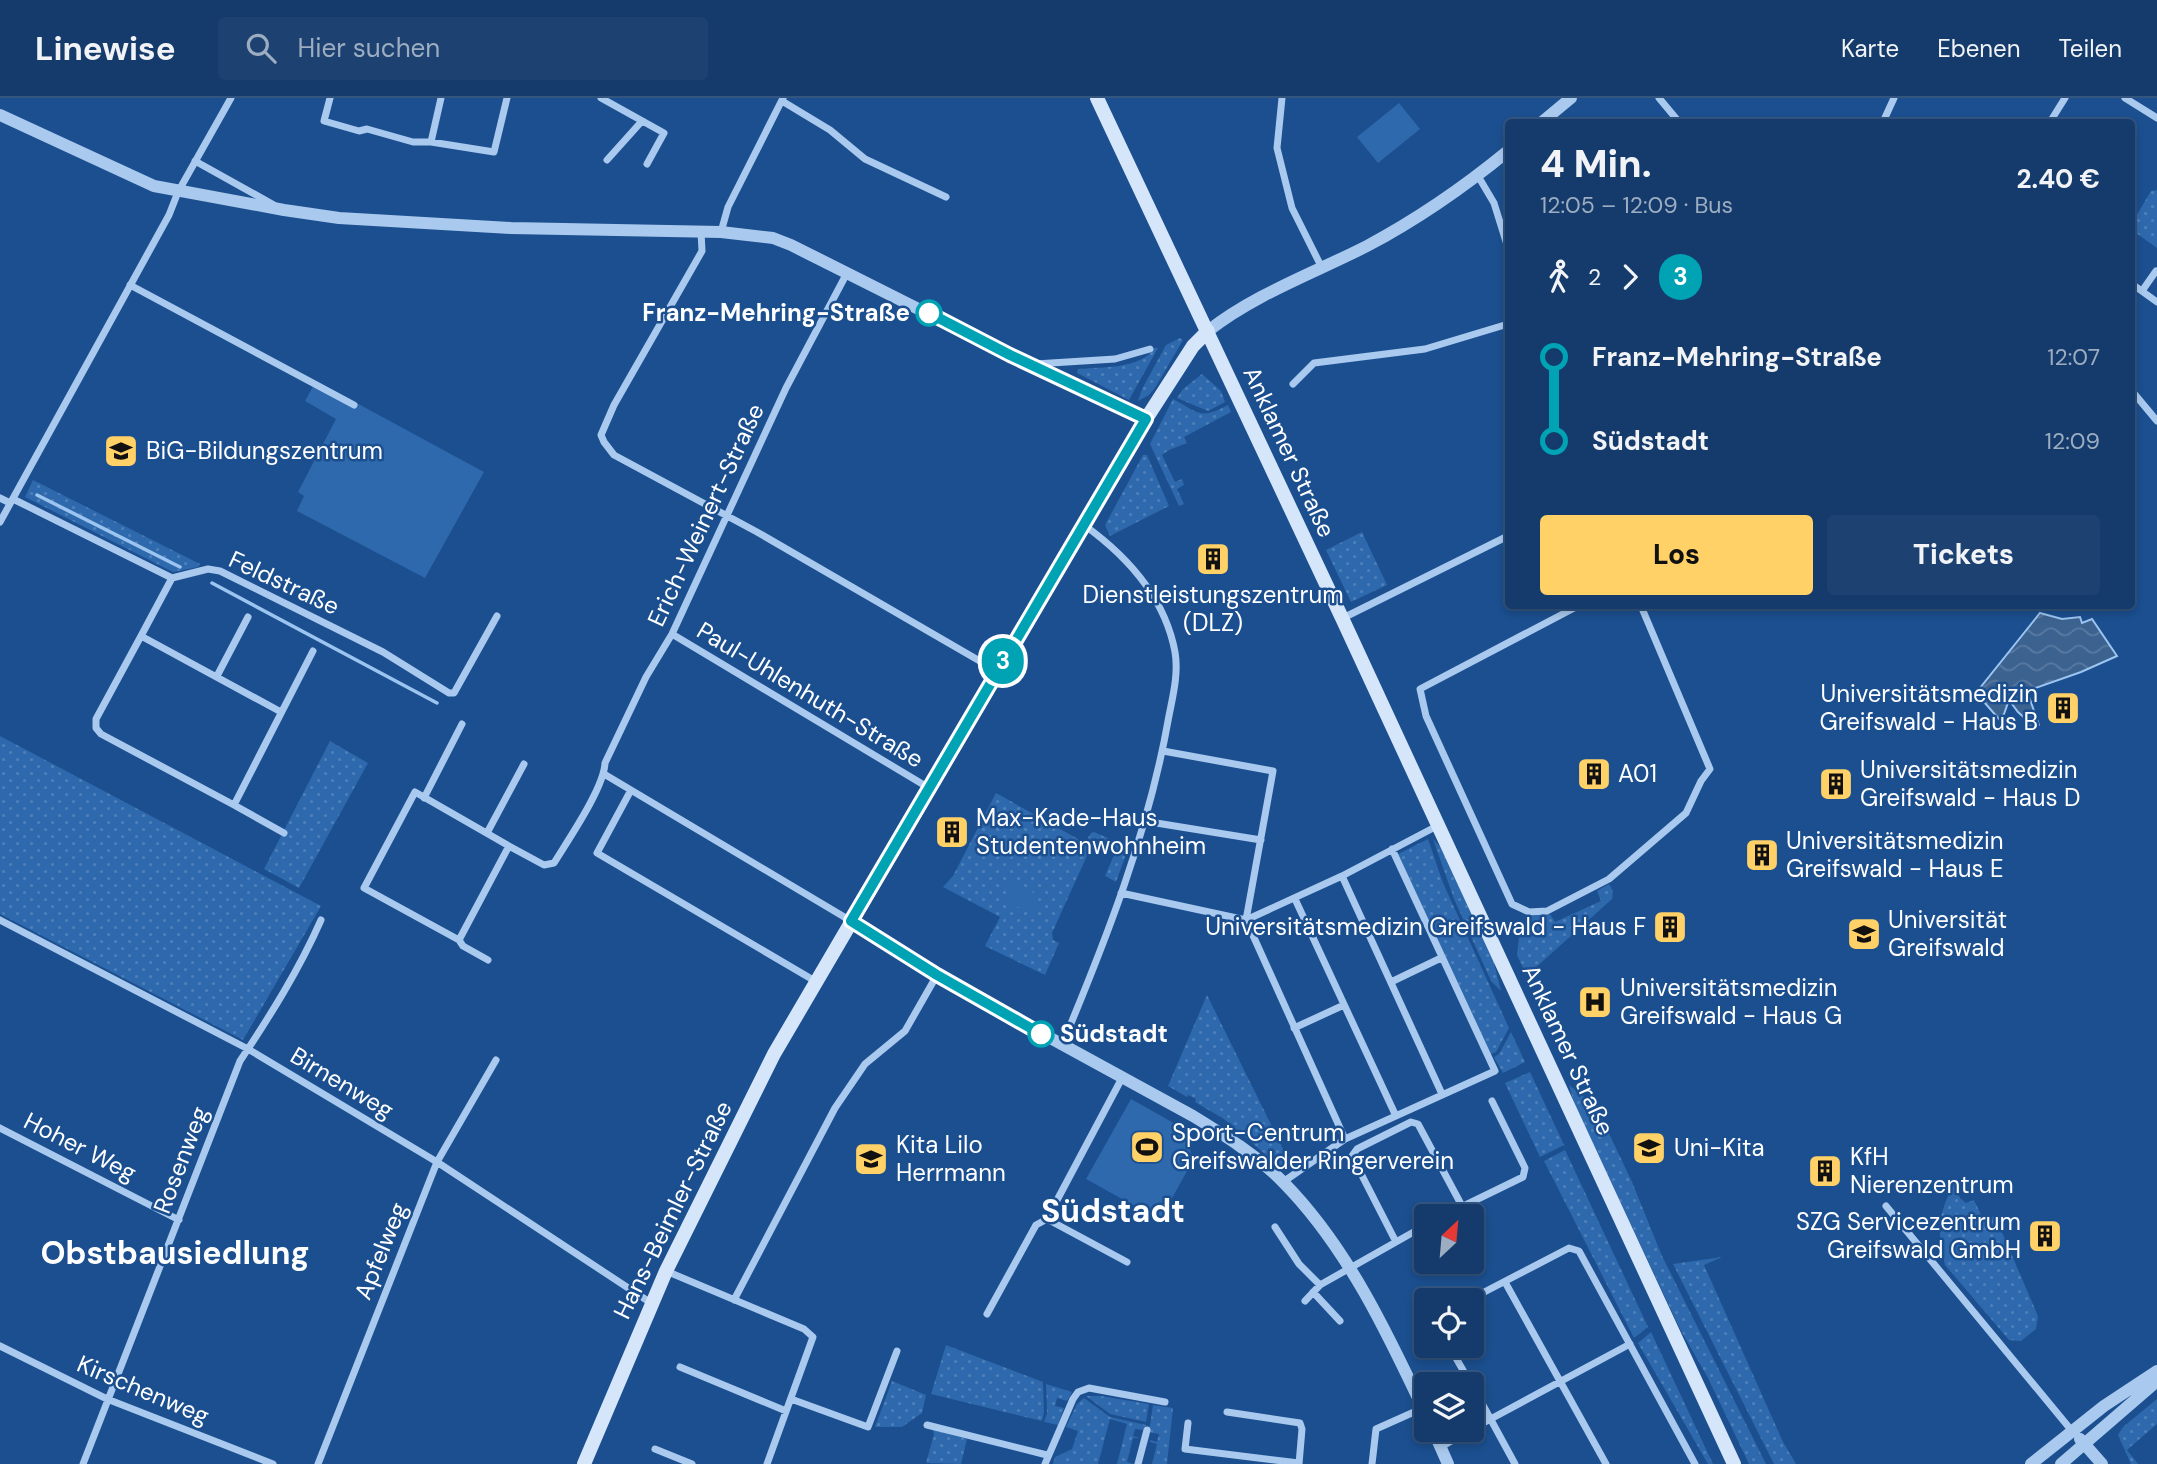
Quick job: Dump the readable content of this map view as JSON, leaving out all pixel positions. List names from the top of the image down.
{
  "streets": {
    "main road": ["Anklamer Straße", "Hans-Beimler-Straße"],
    "street": [
      "Erich-Weinert-Straße",
      "Feldstraße",
      "Paul-Uhlenhuth-Straße",
      "Birnenweg",
      "Hoher Weg",
      "Rosenweg",
      "Apfelweg",
      "Kirschenweg"
    ]
  },
  "crossings": [
    ["Anklamer Straße", "Hans-Beimler-Straße"],
    ["Erich-Weinert-Straße", "Paul-Uhlenhuth-Straße"],
    ["Paul-Uhlenhuth-Straße", "Hans-Beimler-Straße"],
    ["Birnenweg", "Rosenweg"],
    ["Birnenweg", "Hans-Beimler-Straße"],
    ["Birnenweg", "Apfelweg"],
    ["Hoher Weg", "Rosenweg"],
    ["Rosenweg", "Kirschenweg"]
  ],
  "districts": ["Südstadt", "Obstbausiedlung"],
  "places": {
    "other": ["Franz-Mehring-Straße", "Südstadt"],
    "school or university": [
      "BiG-Bildungszentrum",
      "Universität Greifswald",
      "Uni-Kita",
      "Kita Lilo Herrmann"
    ],
    "building": [
      "Dienstleistungszentrum (DLZ)",
      "Universitätsmedizin Greifswald - Haus B",
      "A01",
      "Universitätsmedizin Greifswald - Haus D",
      "Max-Kade-Haus Studentenwohnheim",
      "Universitätsmedizin Greifswald - Haus E",
      "Universitätsmedizin Greifswald - Haus F",
      "KfH Nierenzentrum",
      "SZG Servicezentrum Greifswald GmbH"
    ],
    "hospital": ["Universitätsmedizin Greifswald - Haus G"],
    "sports": ["Sport-Centrum Greifswalder Ringerverein"]
  },
  "lines": ["bus line 3"],
  "north": "top right",
  "page": {
    "header": "Linewise",
    "search": "Hier suchen",
    "nav": ["Karte", "Ebenen", "Teilen"],
    "on_map": "3",
    "heading": ["4 Min.", "12:05 – 12:09 · Bus", "2.40 €"],
    "legs": ["2", "3"],
    "list": [
      {
        "name": "Franz-Mehring-Straße",
        "value": "12:07"
      },
      {
        "name": "Südstadt",
        "value": "12:09"
      }
    ],
    "buttons": ["Los", "Tickets"]
  }
}
